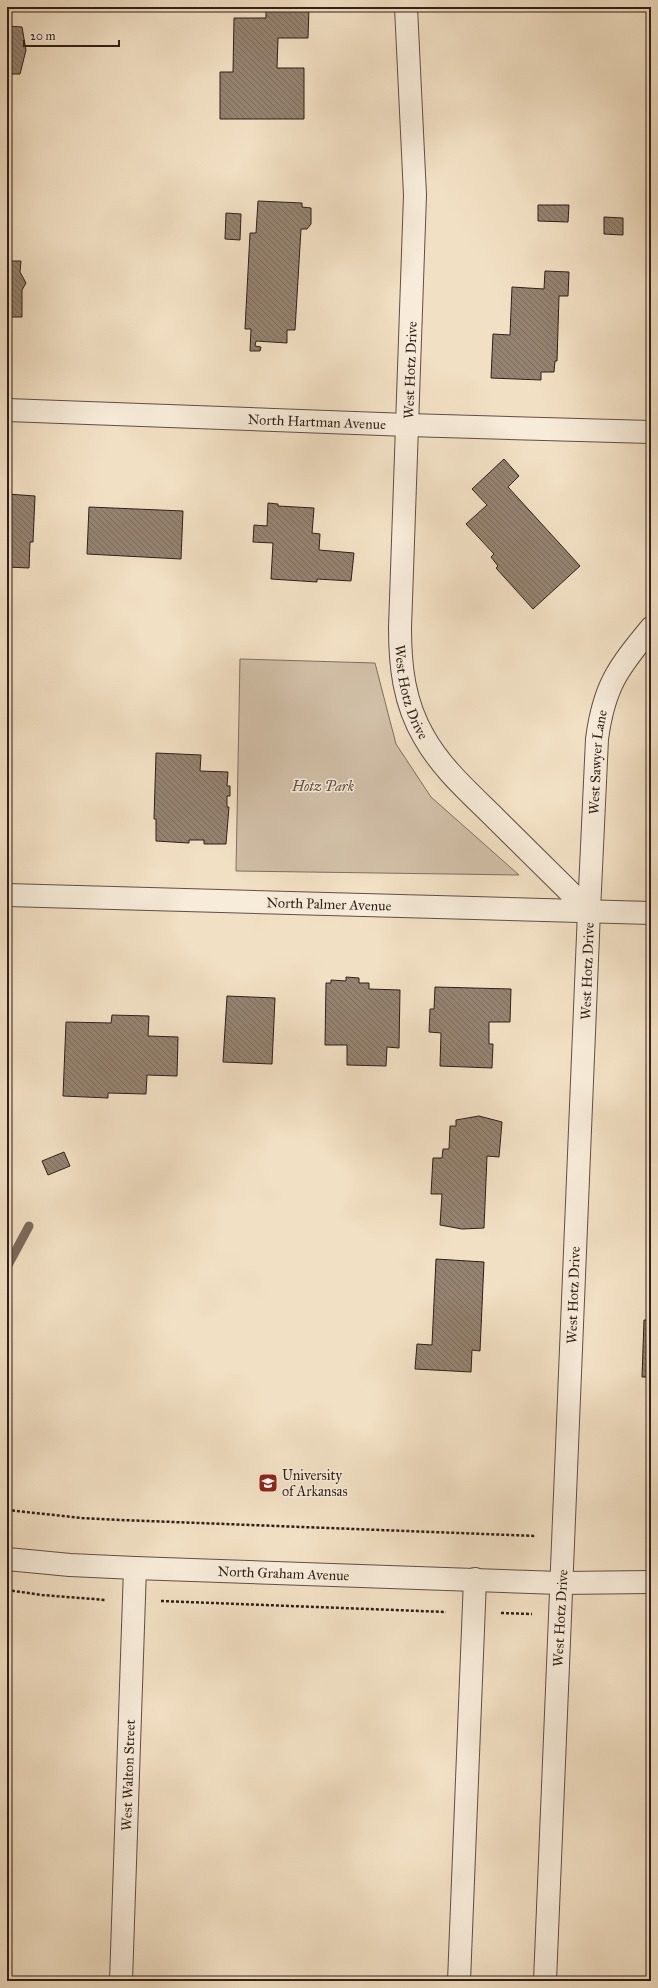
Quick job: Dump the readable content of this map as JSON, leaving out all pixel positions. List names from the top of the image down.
{
  "streets": {
    "street": [
      "West Hotz Drive",
      "North Hartman Avenue",
      "West Sawyer Lane",
      "North Palmer Avenue",
      "North Graham Avenue",
      "West Walton Street"
    ]
  },
  "crossings": [
    ["West Hotz Drive", "North Hartman Avenue"],
    ["West Hotz Drive", "West Sawyer Lane"],
    ["West Hotz Drive", "North Palmer Avenue"],
    ["West Hotz Drive", "North Graham Avenue"],
    ["West Sawyer Lane", "North Palmer Avenue"],
    ["North Graham Avenue", "West Walton Street"]
  ],
  "parks": ["Hotz Park"],
  "places": {
    "school or university": ["University of Arkansas"]
  },
  "scale_bar": "20 m"
}
